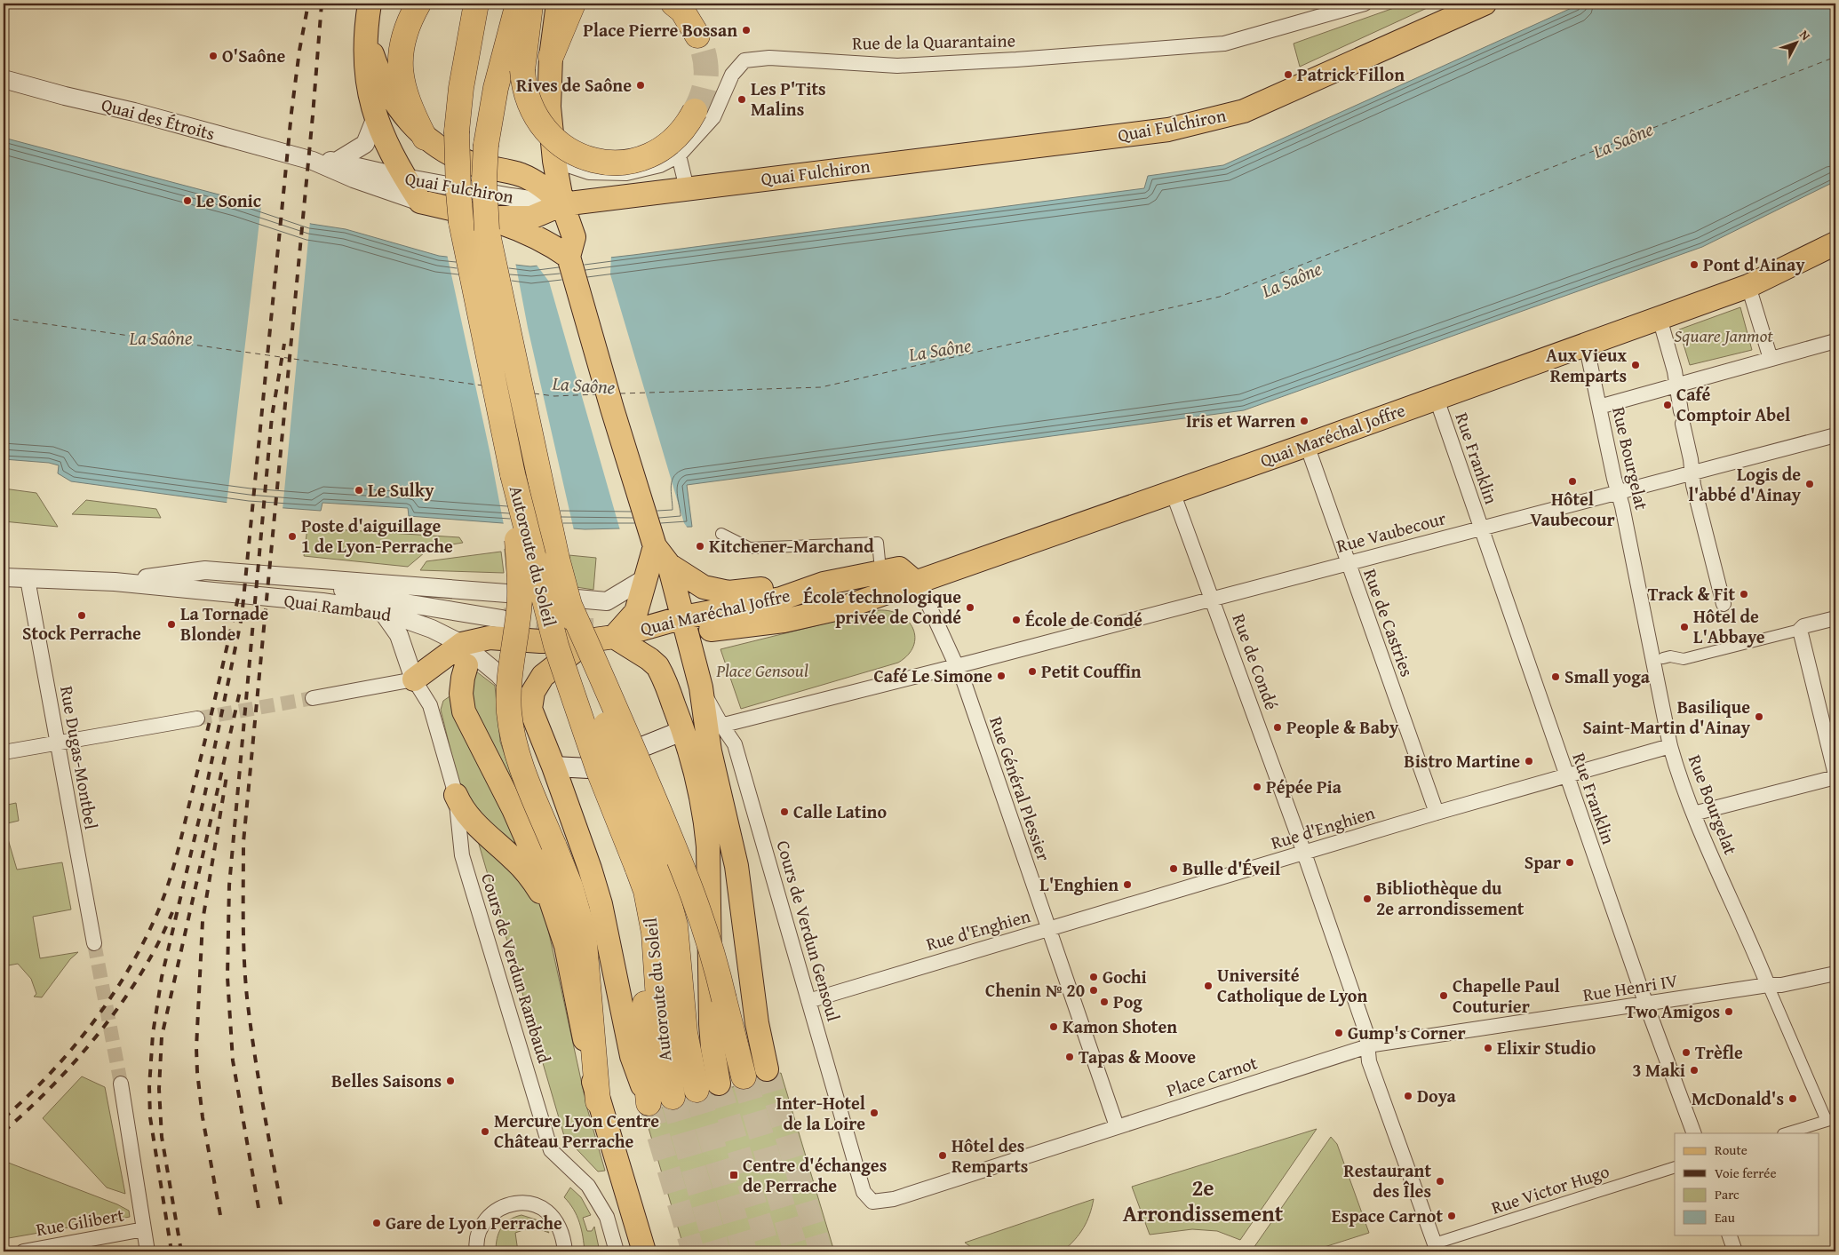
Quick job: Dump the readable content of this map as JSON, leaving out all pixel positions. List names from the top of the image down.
{
  "streets": {
    "highway": ["Autoroute du Soleil"],
    "main road": ["Quai Fulchiron", "Quai Maréchal Joffre"],
    "street": [
      "Rue de la Quarantaine",
      "Quai des Étroits",
      "Rue Franklin",
      "Rue Bourgelat",
      "Rue Vaubecour",
      "Quai Rambaud",
      "Rue de Castries",
      "Rue de Condé",
      "Rue Dugas-Montbel",
      "Rue Général Plessier",
      "Rue d'Enghien",
      "Cours de Verdun Gensoul",
      "Cours de Verdun Rambaud",
      "Rue Henri IV",
      "Place Carnot",
      "Rue Victor Hugo",
      "Rue Gilibert"
    ]
  },
  "crossings": [
    ["Quai des Étroits", "Quai Fulchiron"],
    ["Quai Maréchal Joffre", "Rue Franklin"],
    ["Quai Maréchal Joffre", "Rue Bourgelat"],
    ["Quai Maréchal Joffre", "Quai Rambaud"],
    ["Quai Maréchal Joffre", "Rue de Castries"],
    ["Quai Maréchal Joffre", "Rue de Condé"],
    ["Rue Franklin", "Rue Vaubecour"],
    ["Rue Franklin", "Rue d'Enghien"],
    ["Rue Franklin", "Rue Henri IV"],
    ["Rue Bourgelat", "Rue Vaubecour"],
    ["Rue Bourgelat", "Rue d'Enghien"],
    ["Rue Bourgelat", "Rue Henri IV"],
    ["Rue Vaubecour", "Rue de Castries"],
    ["Rue Vaubecour", "Rue de Condé"],
    ["Rue Vaubecour", "Rue Général Plessier"],
    ["Quai Rambaud", "Rue Dugas-Montbel"],
    ["Rue de Castries", "Rue d'Enghien"],
    ["Rue de Condé", "Rue d'Enghien"],
    ["Rue de Condé", "Rue Henri IV"],
    ["Rue de Condé", "Place Carnot"],
    ["Rue Général Plessier", "Rue d'Enghien"],
    ["Rue Général Plessier", "Place Carnot"],
    ["Rue d'Enghien", "Cours de Verdun Gensoul"],
    ["Cours de Verdun Gensoul", "Place Carnot"],
    ["Rue Henri IV", "Place Carnot"]
  ],
  "districts": ["2e Arrondissement"],
  "water": ["La Saône"],
  "parks": ["Square Janmot", "Place Gensoul"],
  "places": {
    "other": [
      "Place Pierre Bossan",
      "O'Saône",
      "Patrick Fillon",
      "Rives de Saône",
      "Les P'Tits Malins",
      "Le Sonic",
      "Pont d'Ainay",
      "Aux Vieux Remparts",
      "Café Comptoir Abel",
      "Iris et Warren",
      "Hôtel Vaubecour",
      "Logis de l'abbé d'Ainay",
      "Le Sulky",
      "Poste d'aiguillage 1 de Lyon-Perrache",
      "Kitchener-Marchand",
      "Track & Fit",
      "École technologique privée de Condé",
      "Stock Perrache",
      "École de Condé",
      "La Tornade Blonde",
      "Hôtel de L'Abbaye",
      "Petit Couffin",
      "Café Le Simone",
      "Small yoga",
      "Basilique Saint-Martin d'Ainay",
      "People & Baby",
      "Bistro Martine",
      "Pépée Pia",
      "Calle Latino",
      "Spar",
      "Bulle d'Éveil",
      "L'Enghien",
      "Bibliothèque du 2e arrondissement",
      "Gochi",
      "Université Catholique de Lyon",
      "Chenin № 20",
      "Chapelle Paul Couturier",
      "Pog",
      "Two Amigos",
      "Kamon Shoten",
      "Gump's Corner",
      "Elixir Studio",
      "Trèfle",
      "Tapas & Moove",
      "3 Maki",
      "Belles Saisons",
      "Doya",
      "McDonald's",
      "Inter-Hotel de la Loire",
      "Mercure Lyon Centre Château Perrache",
      "Hôtel des Remparts",
      "Restaurant des Îles",
      "Espace Carnot",
      "Gare de Lyon Perrache"
    ],
    "transit": ["Centre d'échanges de Perrache"]
  },
  "legend": [
    "Route",
    "Voie ferrée",
    "Parc",
    "Eau"
  ],
  "north": "top right"
}
